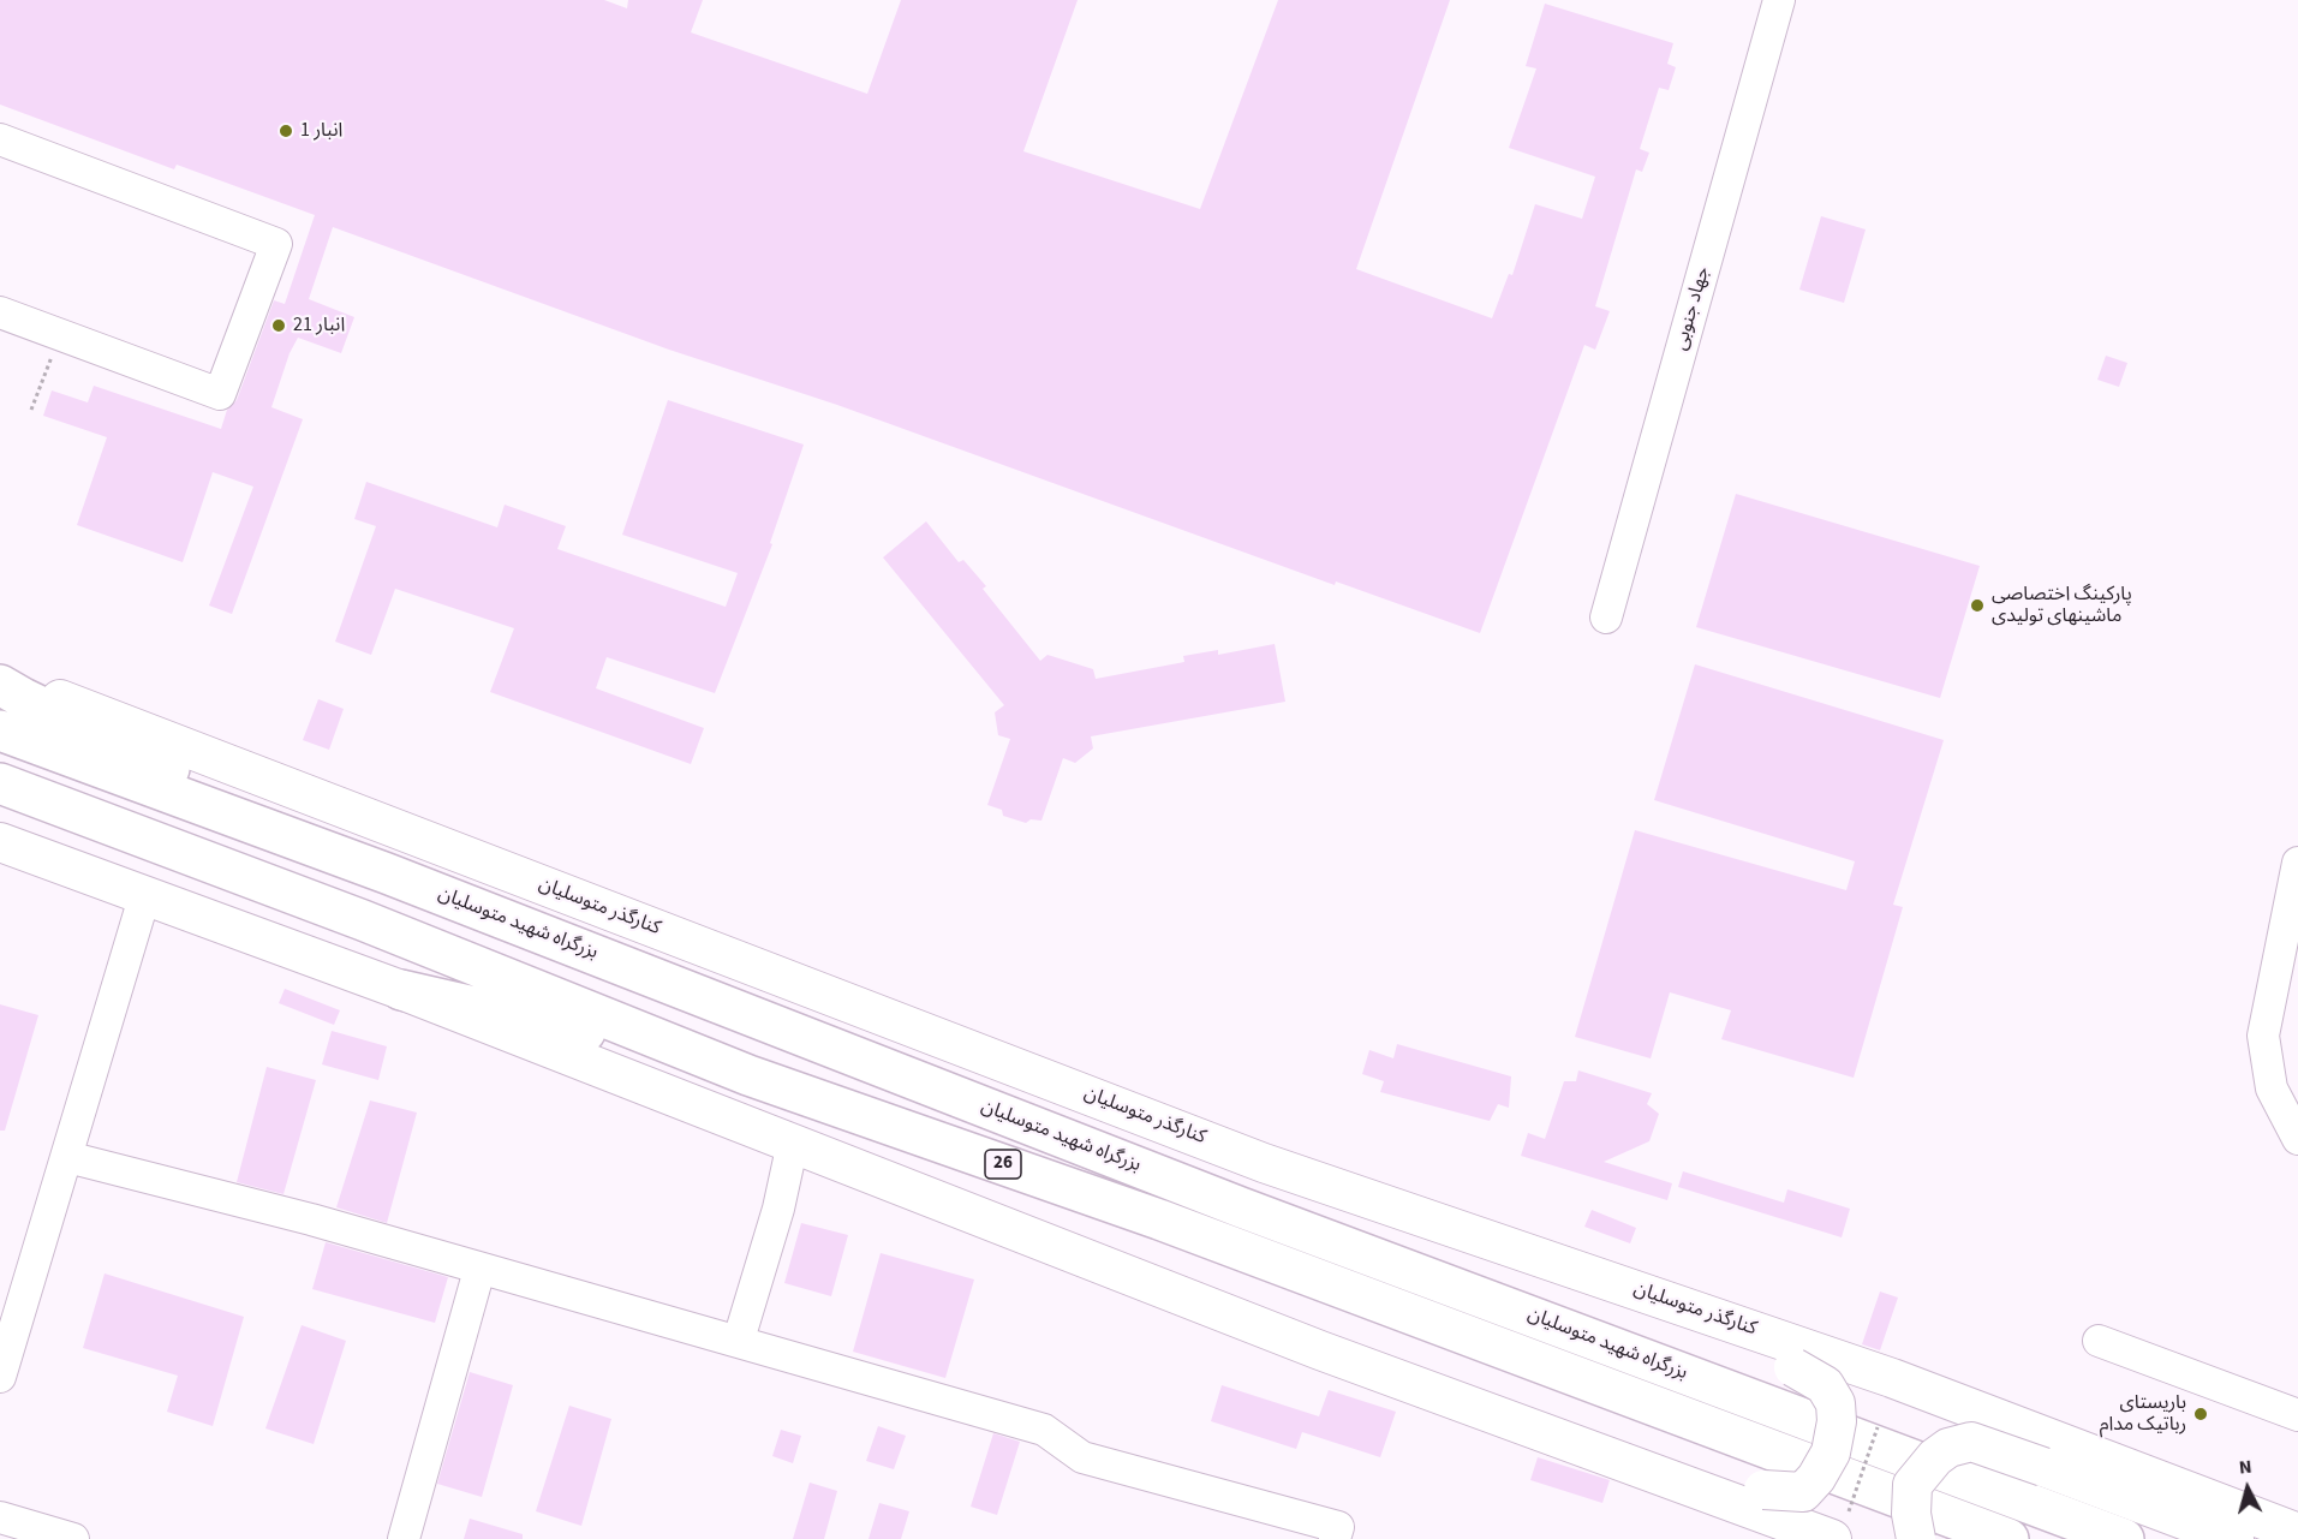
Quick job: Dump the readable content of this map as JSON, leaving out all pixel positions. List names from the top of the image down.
{
  "streets": {
    "highway": ["بزرگراه شهید متوسلیان", "26"],
    "main road": ["کنارگذر متوسلیان"],
    "street": ["جهاد جنوبی"]
  },
  "places": [
    "انبار 1",
    "انبار 21",
    "پارکینگ اختصاصی ماشینهای تولیدی",
    "باریستای رباتیک مدام"
  ],
  "north": "top"
}
